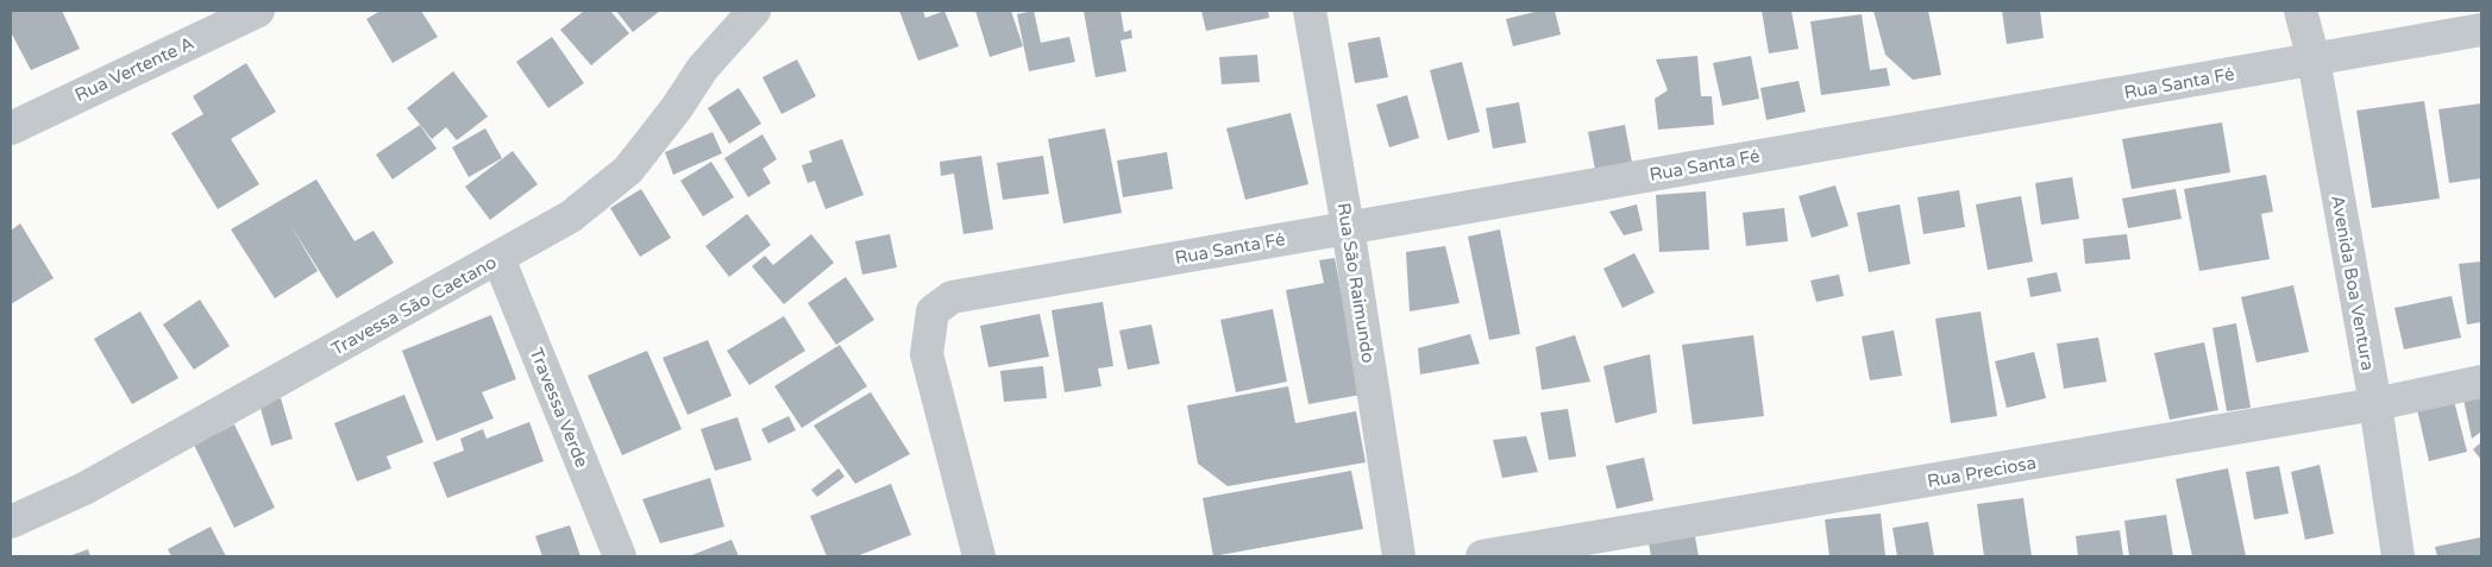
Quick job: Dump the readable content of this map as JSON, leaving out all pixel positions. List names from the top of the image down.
{
  "streets": {
    "street": [
      "Rua Vertente A",
      "Rua Santa Fé",
      "Rua São Raimundo",
      "Avenida Boa Ventura",
      "Travessa São Caetano",
      "Travessa Verde",
      "Rua Preciosa"
    ]
  },
  "crossings": [
    ["Rua Santa Fé", "Rua São Raimundo"],
    ["Rua Santa Fé", "Avenida Boa Ventura"],
    ["Avenida Boa Ventura", "Rua Preciosa"],
    ["Travessa São Caetano", "Travessa Verde"]
  ]
}
